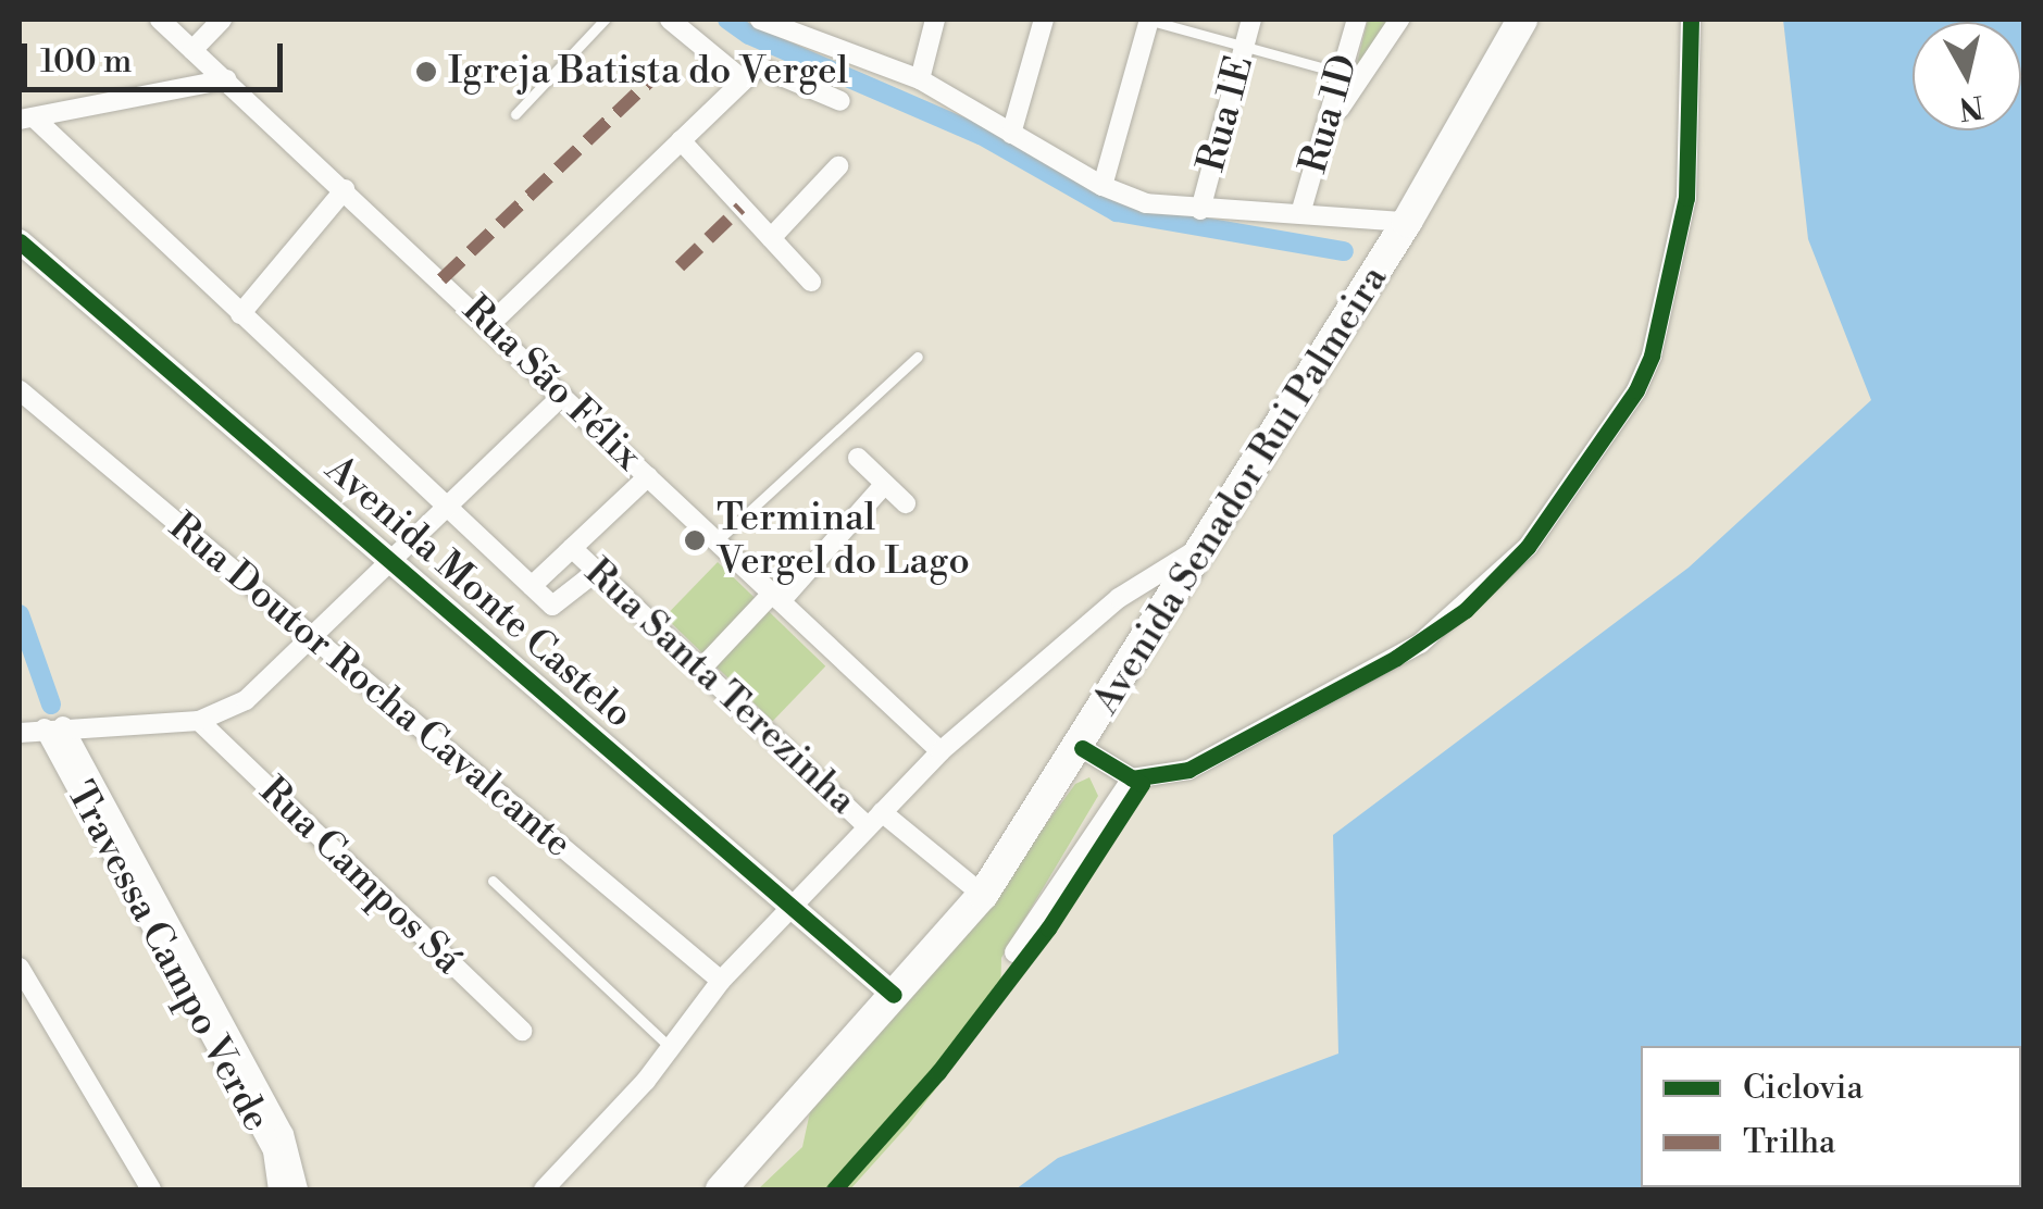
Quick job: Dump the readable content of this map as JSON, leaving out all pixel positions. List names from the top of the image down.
{
  "streets": {
    "main road": ["Avenida Senador Rui Palmeira"],
    "street": [
      "Rua 1E",
      "Rua 1D",
      "Rua São Félix",
      "Avenida Monte Castelo",
      "Rua Doutor Rocha Cavalcante",
      "Rua Santa Terezinha",
      "Rua Campos Sá",
      "Travessa Campo Verde"
    ]
  },
  "crossings": [
    ["Avenida Senador Rui Palmeira", "Avenida Monte Castelo"],
    ["Avenida Senador Rui Palmeira", "Rua Santa Terezinha"]
  ],
  "places": ["Igreja Batista do Vergel", "Terminal Vergel do Lago"],
  "legend": ["Ciclovia", "Trilha"],
  "scale_bar": "100 m",
  "north": "bottom"
}
